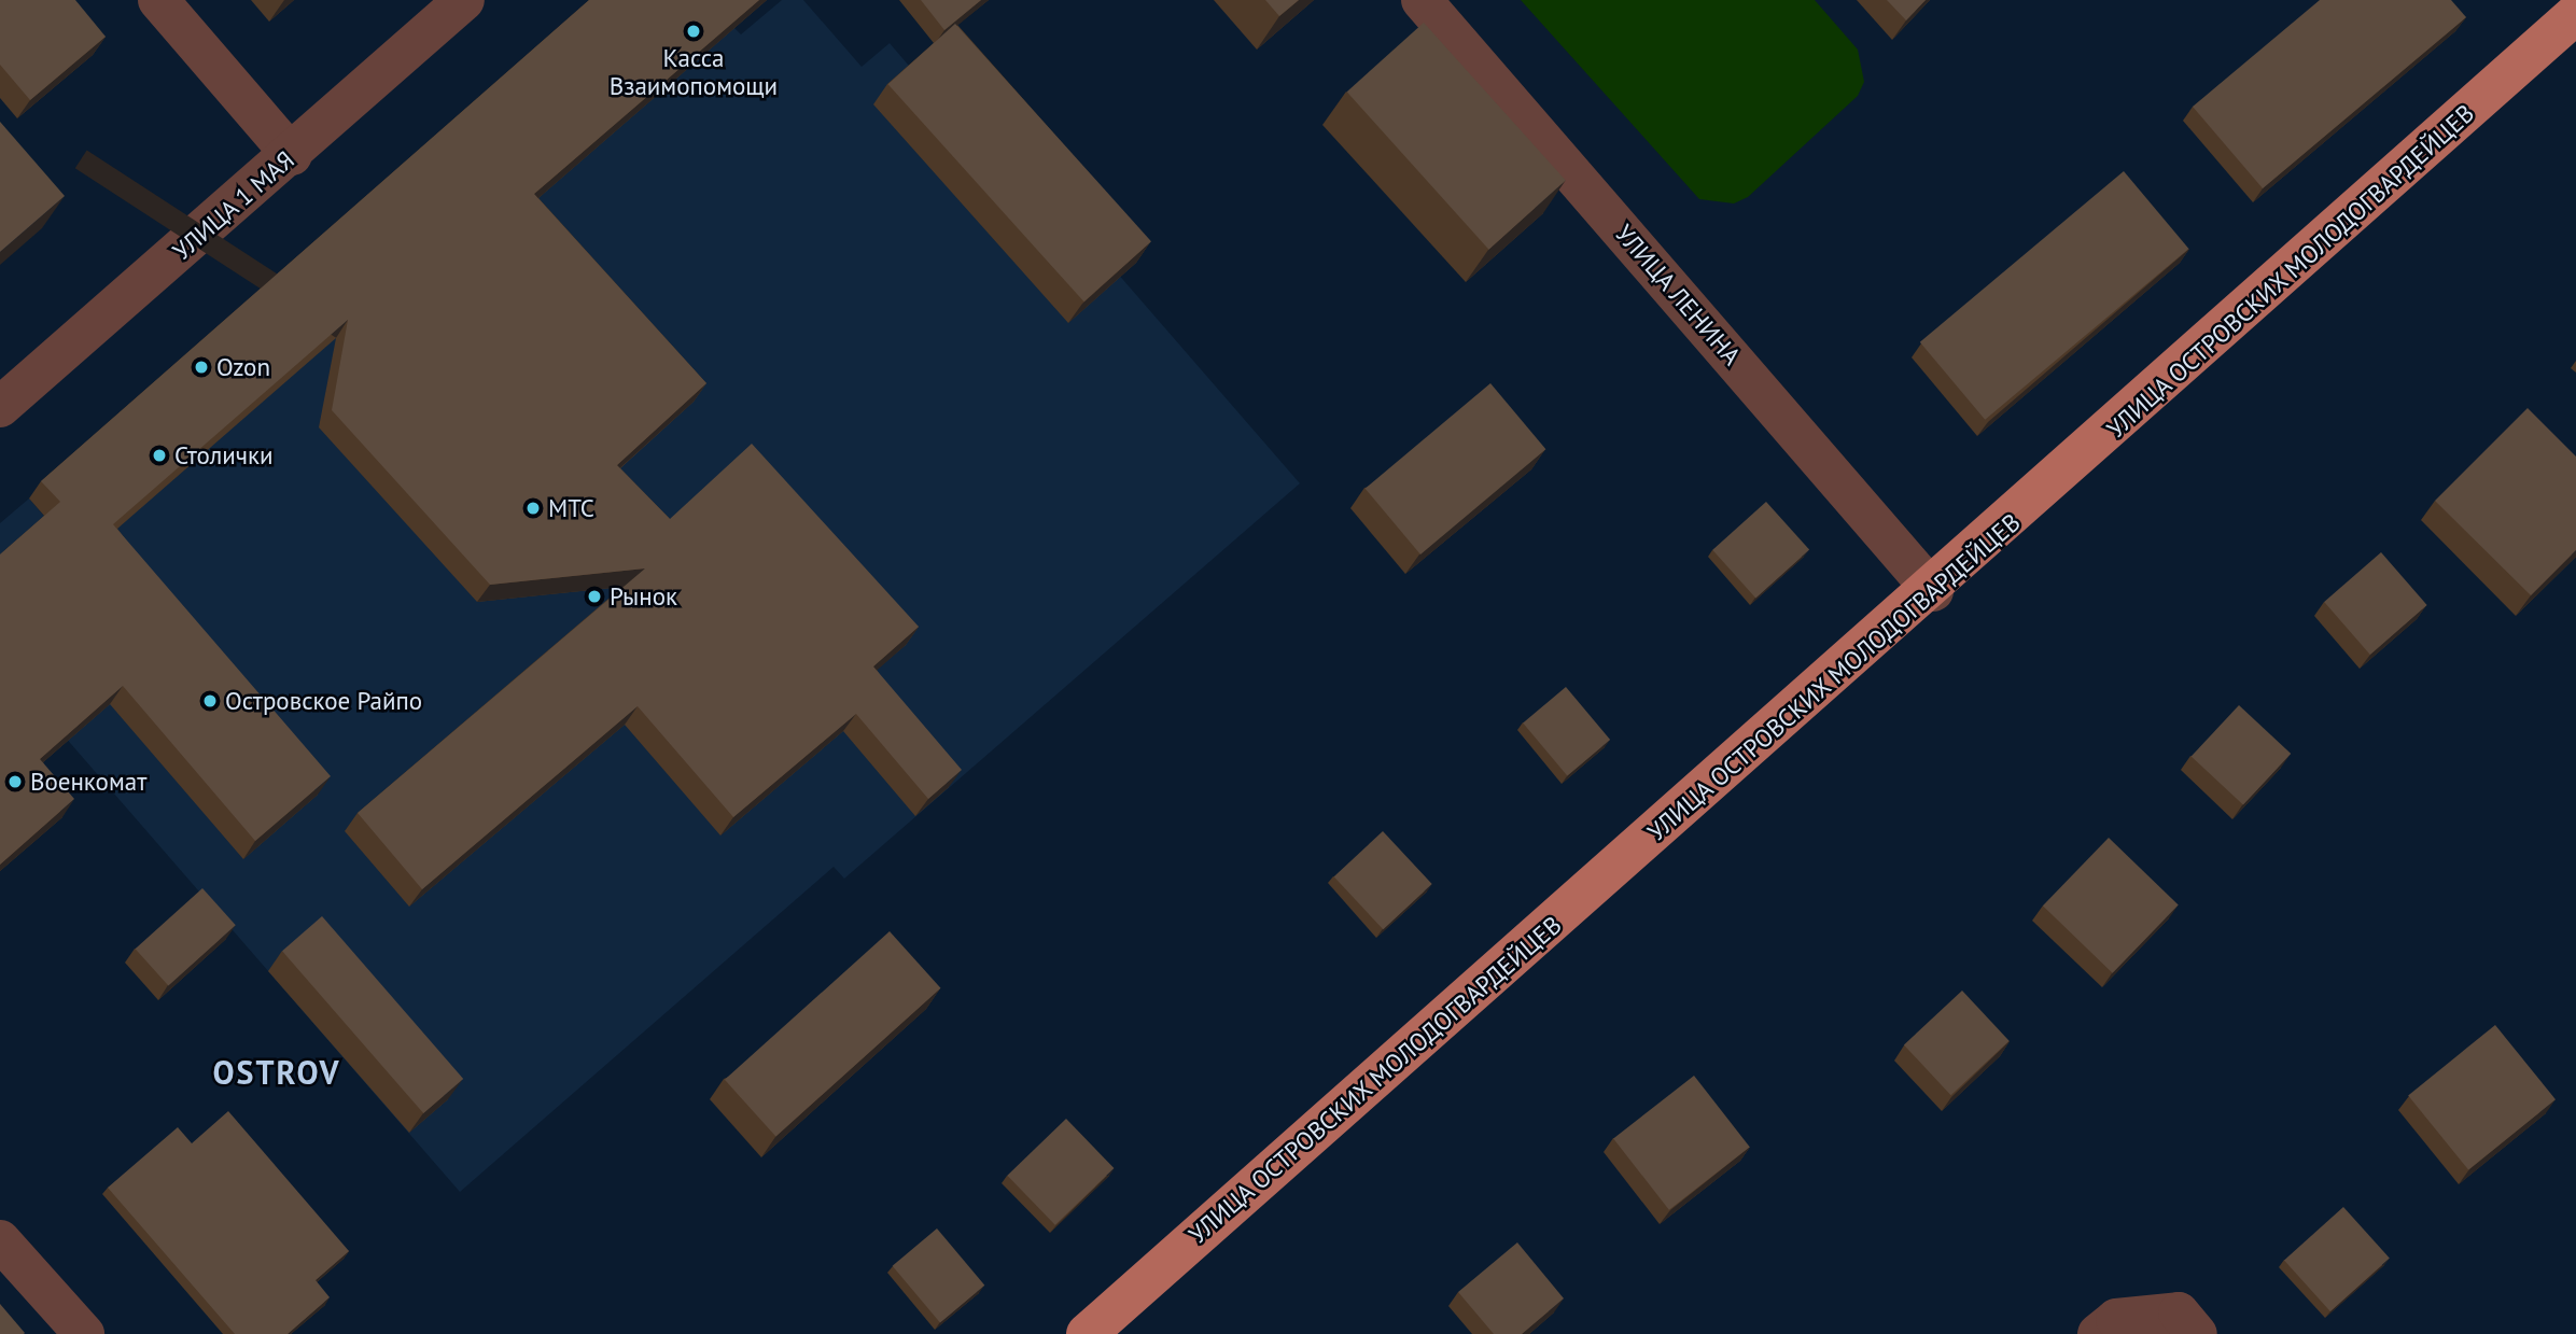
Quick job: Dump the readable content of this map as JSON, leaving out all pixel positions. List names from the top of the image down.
{
  "streets": {
    "main road": ["УЛИЦА ОСТРОВСКИХ МОЛОДОГВАРДЕЙЦЕВ"],
    "street": ["УЛИЦА 1 МАЯ", "УЛИЦА ЛЕНИНА"]
  },
  "crossings": [
    ["УЛИЦА ОСТРОВСКИХ МОЛОДОГВАРДЕЙЦЕВ", "УЛИЦА ЛЕНИНА"]
  ],
  "districts": ["OSTROV"],
  "places": [
    "Касса Взаимопомощи",
    "Ozon",
    "Столички",
    "МТС",
    "Рынок",
    "Островское Райпо",
    "Военкомат"
  ]
}
